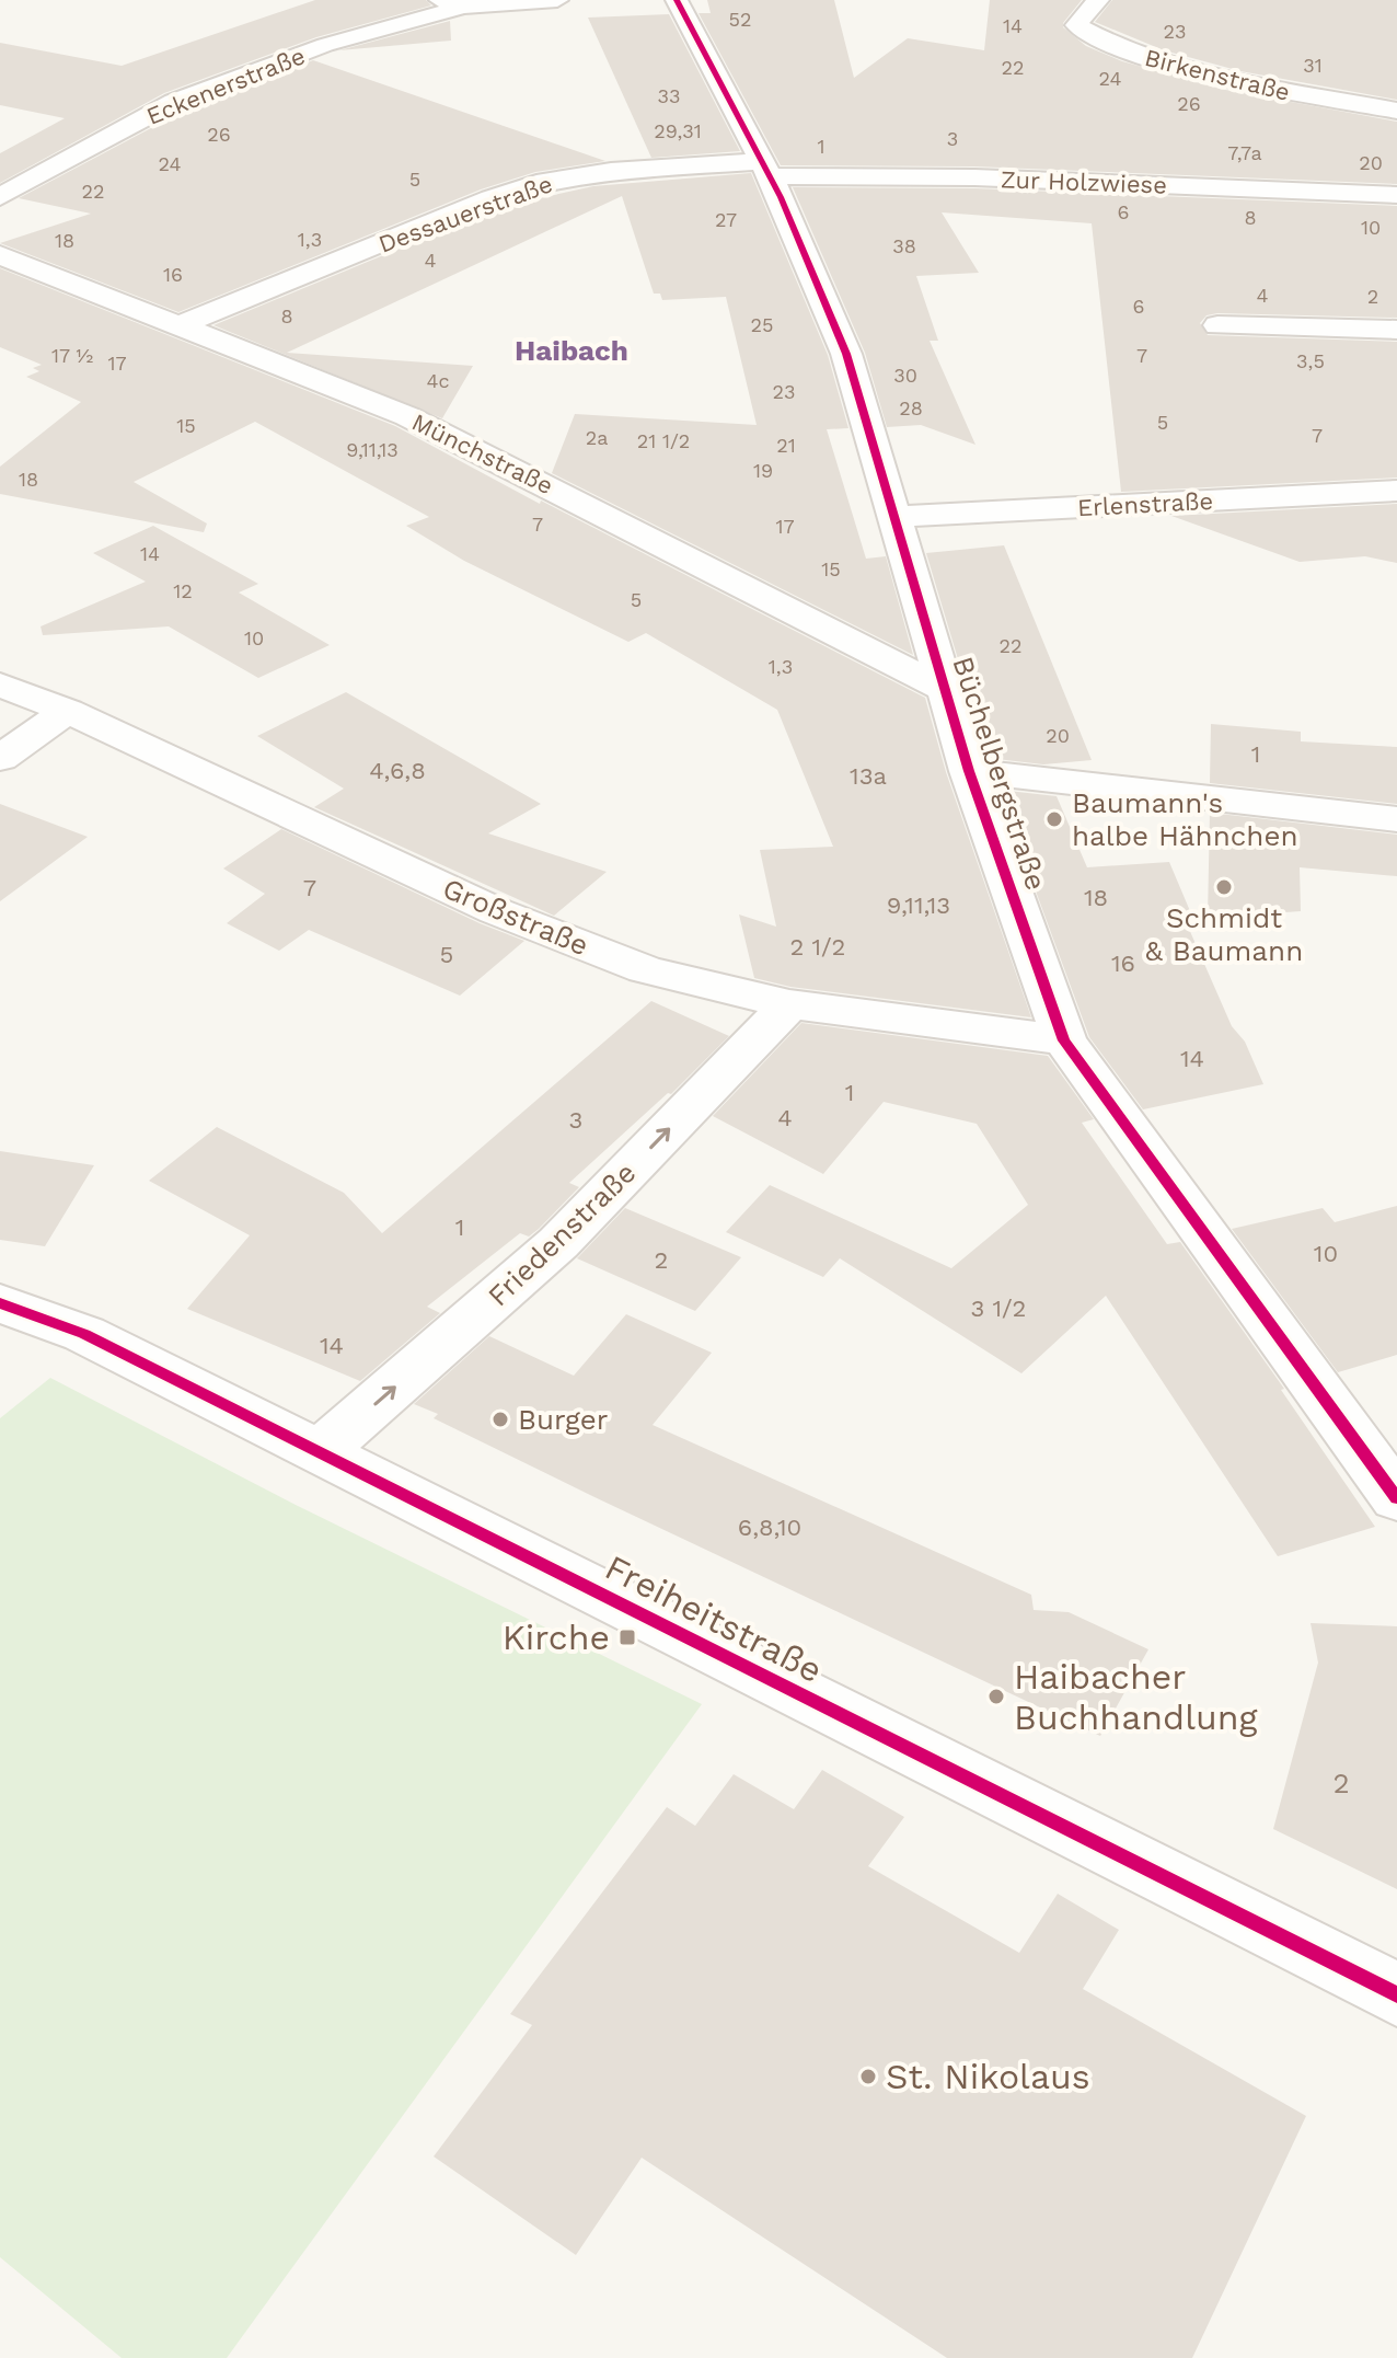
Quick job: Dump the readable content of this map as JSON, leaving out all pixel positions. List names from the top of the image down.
{
  "streets": {
    "street": [
      "Birkenstraße",
      "Eckenerstraße",
      "Zur Holzwiese",
      "Dessauerstraße",
      "Münchstraße",
      "Erlenstraße",
      "Büchelbergstraße",
      "Großstraße",
      "Friedenstraße",
      "Freiheitstraße"
    ]
  },
  "crossings": [
    ["Zur Holzwiese", "Dessauerstraße"],
    ["Zur Holzwiese", "Büchelbergstraße"],
    ["Dessauerstraße", "Münchstraße"],
    ["Dessauerstraße", "Büchelbergstraße"],
    ["Münchstraße", "Büchelbergstraße"],
    ["Erlenstraße", "Büchelbergstraße"],
    ["Büchelbergstraße", "Großstraße"],
    ["Großstraße", "Friedenstraße"],
    ["Friedenstraße", "Freiheitstraße"]
  ],
  "one_way": ["Friedenstraße"],
  "districts": ["Haibach"],
  "places": {
    "other": [
      "Baumann's halbe Hähnchen",
      "Schmidt & Baumann",
      "Burger",
      "Haibacher Buchhandlung",
      "St. Nikolaus"
    ],
    "transit": ["Kirche"]
  },
  "house_numbers": [
    "52",
    "14",
    "23",
    "31",
    "22",
    "24",
    "33",
    "26",
    "29,31",
    "26",
    "3",
    "1",
    "7,7a",
    "20",
    "24",
    "5",
    "22",
    "6",
    "8",
    "27",
    "10",
    "1,3",
    "18",
    "38",
    "4",
    "16",
    "4",
    "2",
    "6",
    "8",
    "25",
    "17 ½",
    "7",
    "3,5",
    "17",
    "30",
    "4c",
    "23",
    "28",
    "5",
    "15",
    "7",
    "2a",
    "21 1/2",
    "21",
    "9,11,13",
    "19",
    "18",
    "7",
    "17",
    "14",
    "15",
    "12",
    "5",
    "10",
    "22",
    "1,3",
    "20",
    "1",
    "4,6,8",
    "13a",
    "7",
    "18",
    "9,11,13",
    "2 1/2",
    "5",
    "16",
    "14",
    "1",
    "4",
    "3",
    "1",
    "10",
    "2",
    "3 1/2",
    "14",
    "6,8,10",
    "2"
  ]
}
